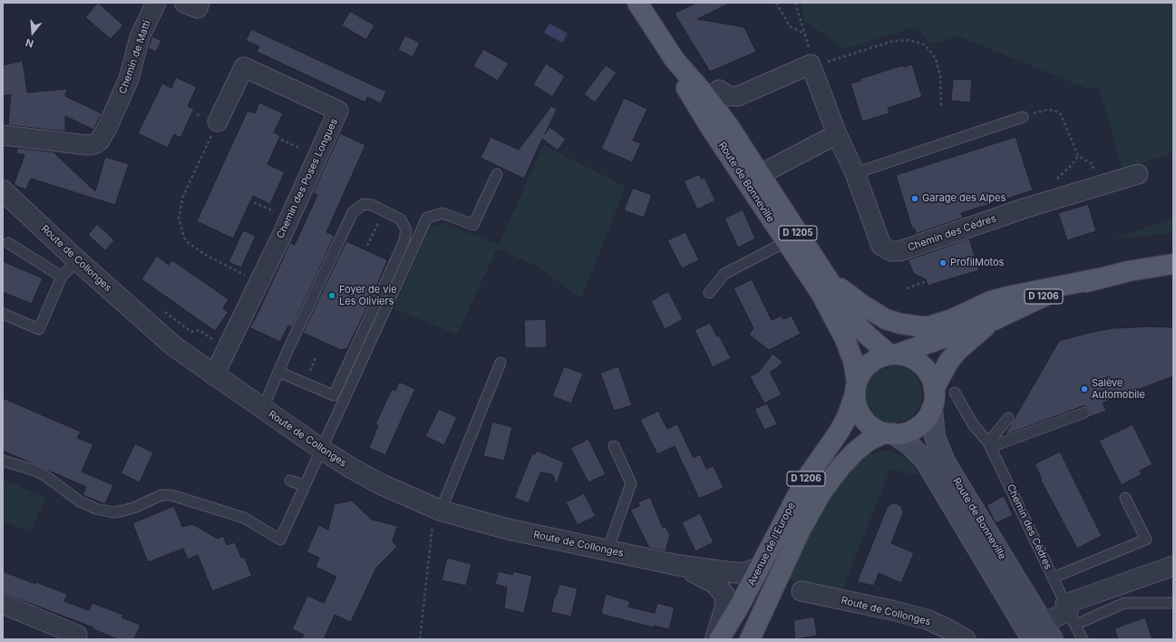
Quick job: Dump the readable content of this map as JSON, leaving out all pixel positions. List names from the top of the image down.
{
  "streets": {
    "main road": [
      "Route de Bonneville",
      "D 1205",
      "D 1206",
      "Avenue de l'Europe"
    ],
    "street": [
      "Chemin de Matti",
      "Chemin des Poses Longues",
      "Chemin des Cèdres",
      "Route de Collonges"
    ]
  },
  "crossings": [
    ["Chemin des Poses Longues", "Route de Collonges"],
    ["Route de Bonneville", "D 1206"],
    ["Route de Bonneville", "Avenue de l'Europe"],
    ["Route de Collonges", "Avenue de l'Europe"],
    ["D 1206", "Avenue de l'Europe"]
  ],
  "places": [
    "Garage des Alpes",
    "ProfilMotos",
    "Foyer de vie Les Oliviers",
    "Salève Automobile"
  ],
  "north": "bottom"
}
